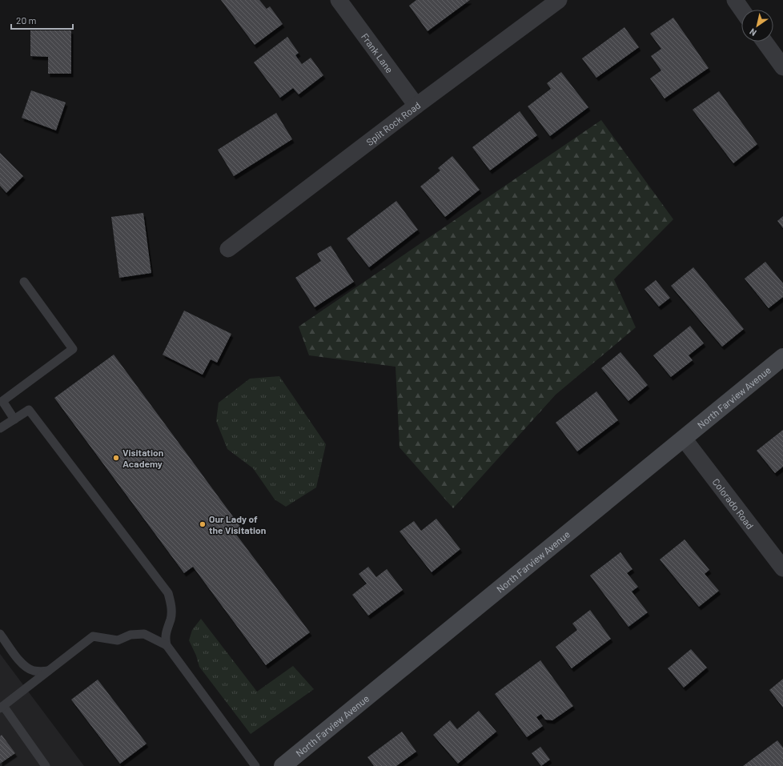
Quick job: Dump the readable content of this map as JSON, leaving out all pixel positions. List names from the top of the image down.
{
  "streets": {
    "street": [
      "Frank Lane",
      "Split Rock Road",
      "North Farview Avenue",
      "Colorado Road"
    ]
  },
  "crossings": [
    ["Frank Lane", "Split Rock Road"],
    ["North Farview Avenue", "Colorado Road"]
  ],
  "places": ["Visitation Academy", "Our Lady of the Visitation"],
  "scale_bar": "20 m",
  "north": "bottom left"
}
